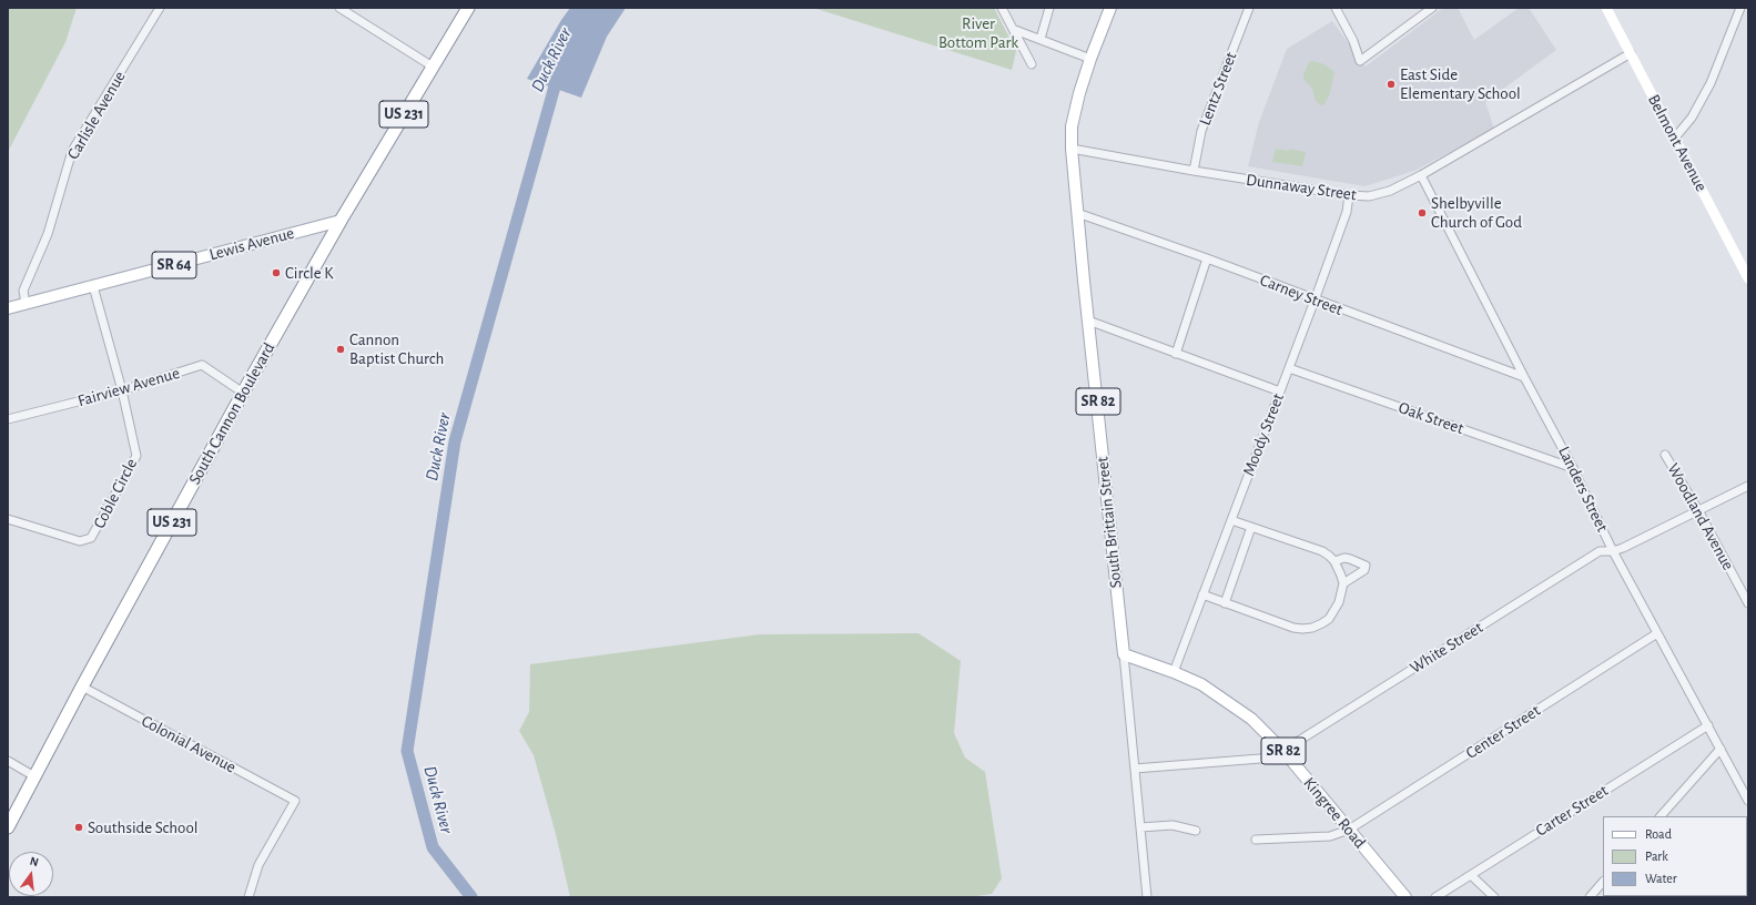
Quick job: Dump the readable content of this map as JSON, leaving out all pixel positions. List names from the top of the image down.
{
  "streets": {
    "highway": ["US 231", "South Cannon Boulevard"],
    "main road": [
      "Belmont Avenue",
      "Lewis Avenue",
      "SR 64",
      "SR 82",
      "South Brittain Street",
      "Kingree Road"
    ],
    "street": [
      "Lentz Street",
      "Carlisle Avenue",
      "Dunnaway Street",
      "Carney Street",
      "Fairview Avenue",
      "Oak Street",
      "Moody Street",
      "Landers Street",
      "Coble Circle",
      "Woodland Avenue",
      "White Street",
      "Center Street",
      "Colonial Avenue",
      "Carter Street"
    ]
  },
  "crossings": [
    ["Lentz Street", "Dunnaway Street"],
    ["Carlisle Avenue", "Lewis Avenue"],
    ["Belmont Avenue", "Dunnaway Street"],
    ["Dunnaway Street", "SR 82"],
    ["Dunnaway Street", "Moody Street"],
    ["Dunnaway Street", "Landers Street"],
    ["Dunnaway Street", "South Brittain Street"],
    ["Lewis Avenue", "South Cannon Boulevard"],
    ["Lewis Avenue", "Coble Circle"],
    ["Carney Street", "Moody Street"],
    ["Carney Street", "Landers Street"],
    ["Carney Street", "South Brittain Street"],
    ["Fairview Avenue", "South Cannon Boulevard"],
    ["Fairview Avenue", "Coble Circle"],
    ["SR 82", "South Brittain Street"],
    ["South Cannon Boulevard", "Colonial Avenue"],
    ["Oak Street", "Moody Street"],
    ["Oak Street", "Landers Street"],
    ["Moody Street", "Kingree Road"],
    ["Landers Street", "White Street"],
    ["Landers Street", "Center Street"],
    ["Landers Street", "Carter Street"],
    ["Woodland Avenue", "White Street"],
    ["South Brittain Street", "White Street"],
    ["South Brittain Street", "Kingree Road"],
    ["White Street", "Kingree Road"],
    ["Center Street", "Kingree Road"]
  ],
  "water": ["Duck River"],
  "parks": ["River Bottom Park"],
  "places": [
    "East Side Elementary School",
    "Shelbyville Church of God",
    "Circle K",
    "Cannon Baptist Church",
    "Southside School"
  ],
  "legend": ["Road", "Park", "Water"],
  "north": "top"
}
